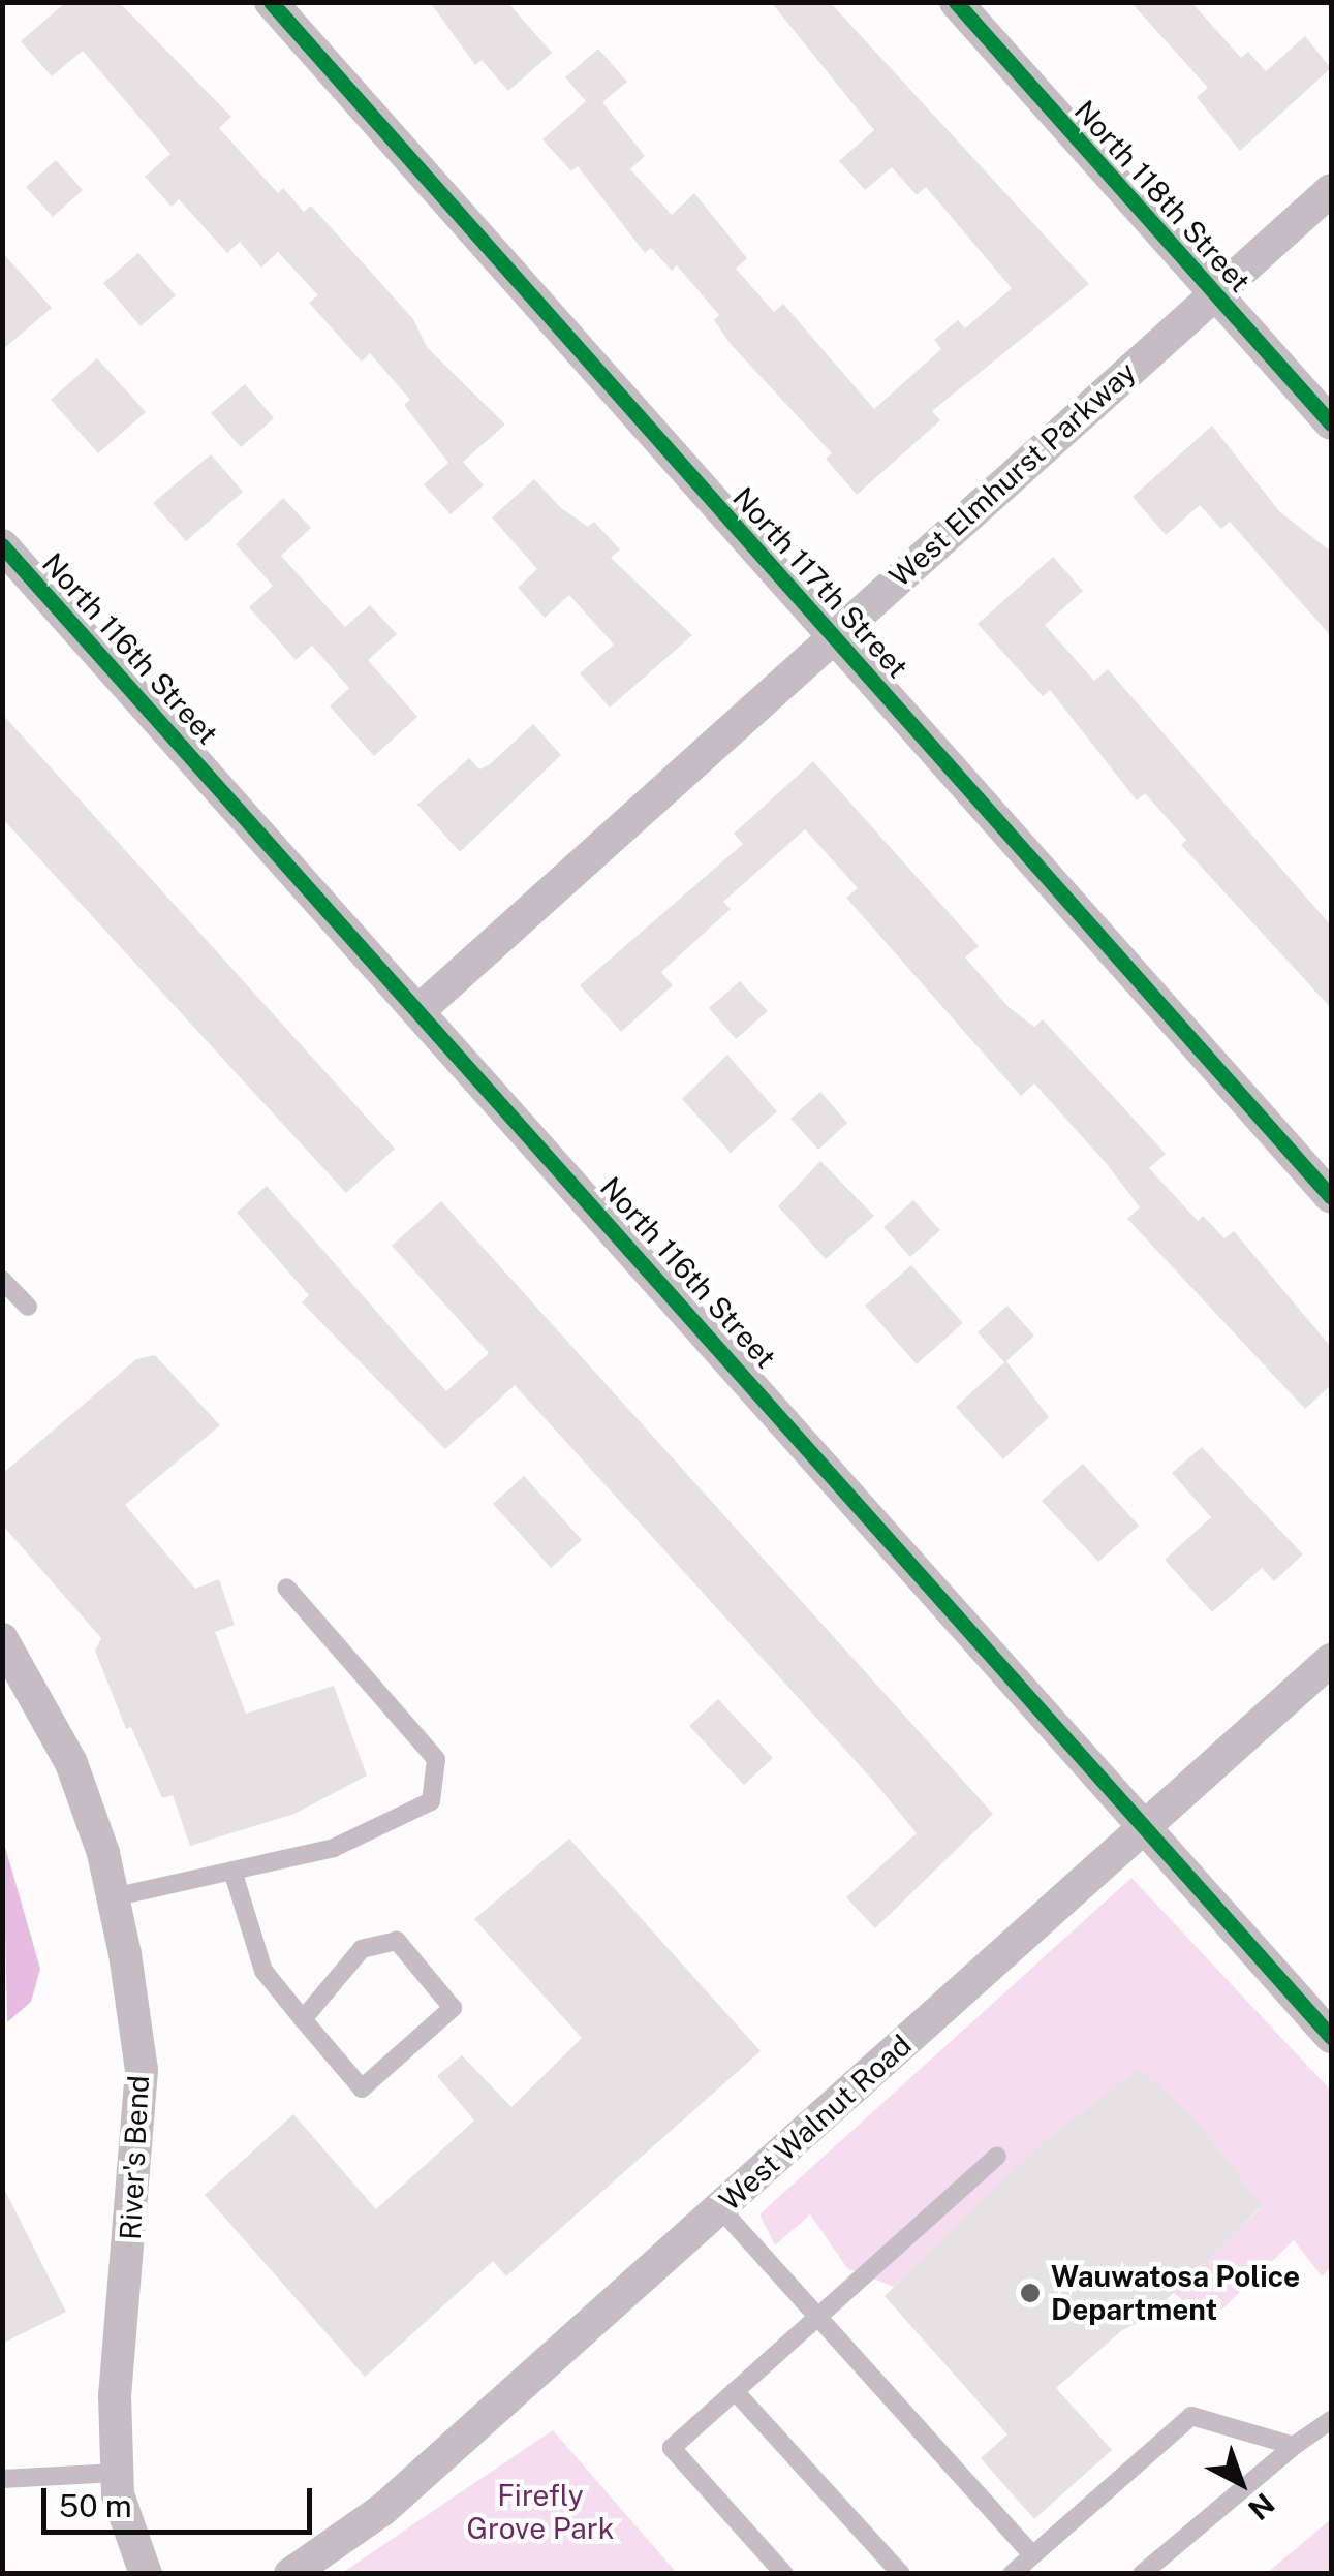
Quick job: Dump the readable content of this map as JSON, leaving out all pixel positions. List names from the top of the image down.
{
  "streets": {
    "street": [
      "North 118th Street",
      "West Elmhurst Parkway",
      "North 117th Street",
      "North 116th Street",
      "West Walnut Road",
      "River's Bend"
    ]
  },
  "crossings": [
    ["North 118th Street", "West Elmhurst Parkway"],
    ["West Elmhurst Parkway", "North 117th Street"],
    ["West Elmhurst Parkway", "North 116th Street"],
    ["North 116th Street", "West Walnut Road"]
  ],
  "parks": ["Firefly Grove Park"],
  "places": ["Wauwatosa Police Department"],
  "scale_bar": "50 m",
  "north": "bottom right"
}
